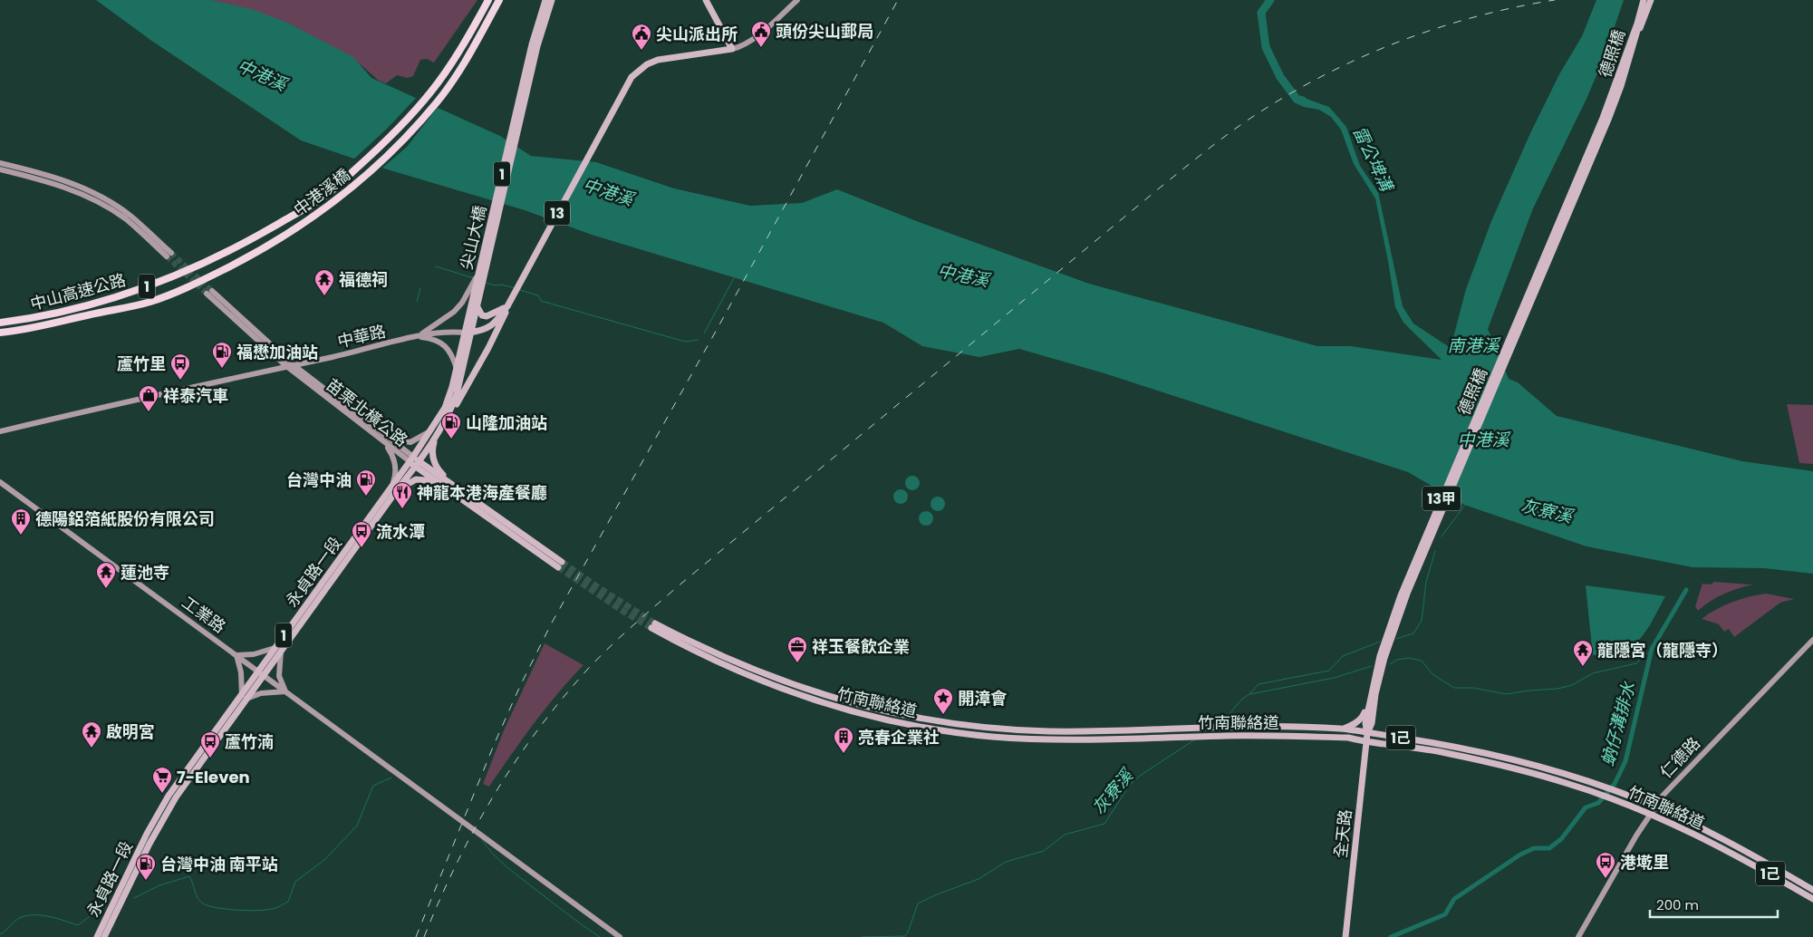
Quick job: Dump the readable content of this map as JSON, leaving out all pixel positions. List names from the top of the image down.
{
  "streets": {
    "highway": ["1", "中港溪橋", "中山高速公路"],
    "main road": [
      "德照橋",
      "13",
      "尖山大橋",
      "中華路",
      "13甲",
      "永貞路一段",
      "竹南聯絡道",
      "1己",
      "全天路"
    ],
    "street": ["苗栗北橫公路", "工業路", "仁德路"]
  },
  "crossings": [
    ["德照橋", "13甲"],
    ["1", "尖山大橋"],
    ["中港溪橋", "中山高速公路"],
    ["13", "中華路"],
    ["13", "永貞路一段"],
    ["尖山大橋", "永貞路一段"],
    ["中華路", "苗栗北橫公路"],
    ["中華路", "永貞路一段"],
    ["苗栗北橫公路", "永貞路一段"],
    ["13甲", "竹南聯絡道"],
    ["13甲", "全天路"],
    ["永貞路一段", "工業路"],
    ["竹南聯絡道", "全天路"]
  ],
  "water": [
    "中港溪",
    "雷公埤溝",
    "南港溪",
    "灰寮溪",
    "蚋仔溝排水"
  ],
  "places": {
    "public building": ["頭份尖山郵局", "尖山派出所"],
    "temple": [
      "福德祠",
      "蓮池寺",
      "龍隱宮（龍隱寺）",
      "啟明宮"
    ],
    "fuel station": [
      "福懋加油站",
      "山隆加油站",
      "台灣中油",
      "台灣中油 南平站"
    ],
    "bus stop": [
      "蘆竹里",
      "流水潭",
      "蘆竹湳",
      "港墘里"
    ],
    "shop": ["祥泰汽車"],
    "restaurant": ["神龍本港海產餐廳"],
    "building": ["德陽鋁箔紙股份有限公司", "亮春企業社"],
    "office": ["祥玉餐飲企業"],
    "place": ["開漳會"],
    "supermarket": ["7-Eleven"]
  },
  "scale_bar": "200 m"
}
